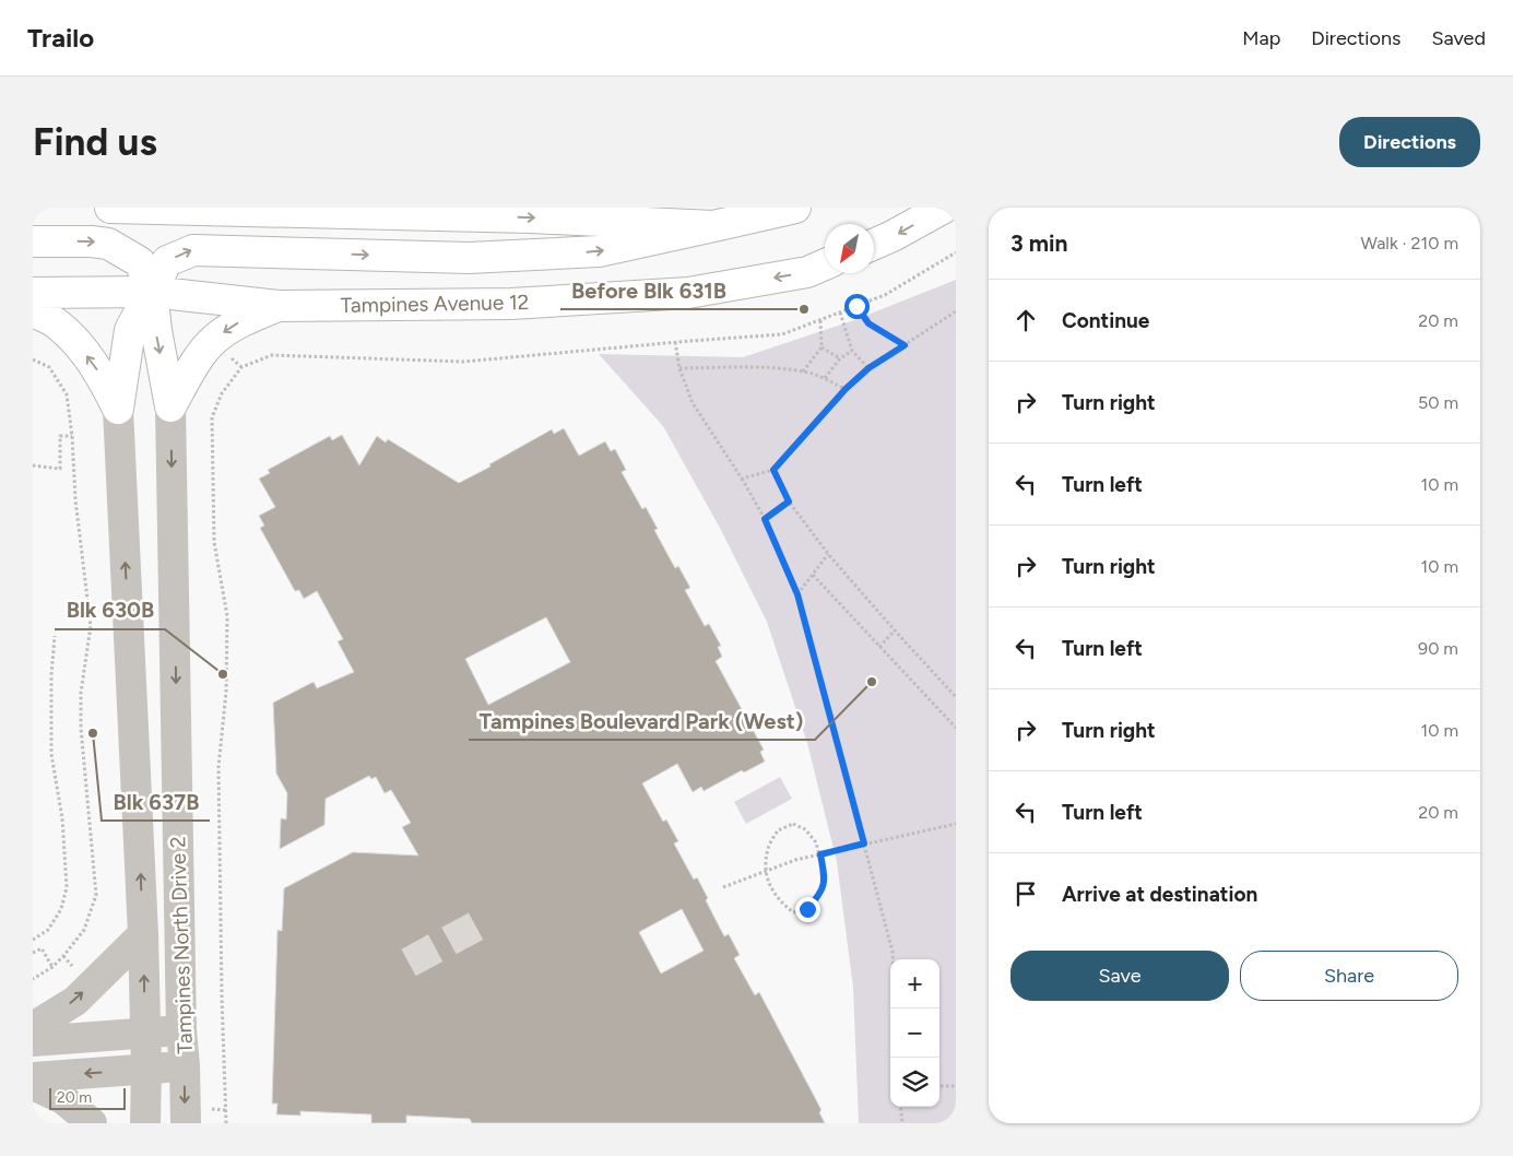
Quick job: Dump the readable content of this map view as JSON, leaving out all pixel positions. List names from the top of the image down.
{
  "streets": {
    "main road": ["Tampines Avenue 12"],
    "street": ["Tampines North Drive 2"]
  },
  "places": [
    "Before Blk 631B",
    "Blk 630B",
    "Tampines Boulevard Park (West)",
    "Blk 637B"
  ],
  "scale_bar": "20 m",
  "north": "bottom left",
  "page": {
    "header": "Trailo",
    "nav": ["Map", "Directions", "Saved"],
    "buttons": [
      "Directions",
      ["Save", "Share"]
    ],
    "title": "Find us",
    "heading": ["3 min", "Walk · 210 m"],
    "list": [
      ["Continue", "20 m"],
      ["Turn right", "50 m"],
      ["Turn left", "10 m"],
      ["Turn right", "10 m"],
      ["Turn left", "90 m"],
      ["Turn right", "10 m"],
      ["Turn left", "20 m"],
      "Arrive at destination"
    ],
    "map_buttons": ["+", "−"],
    "scale": "20 m"
  }
}
